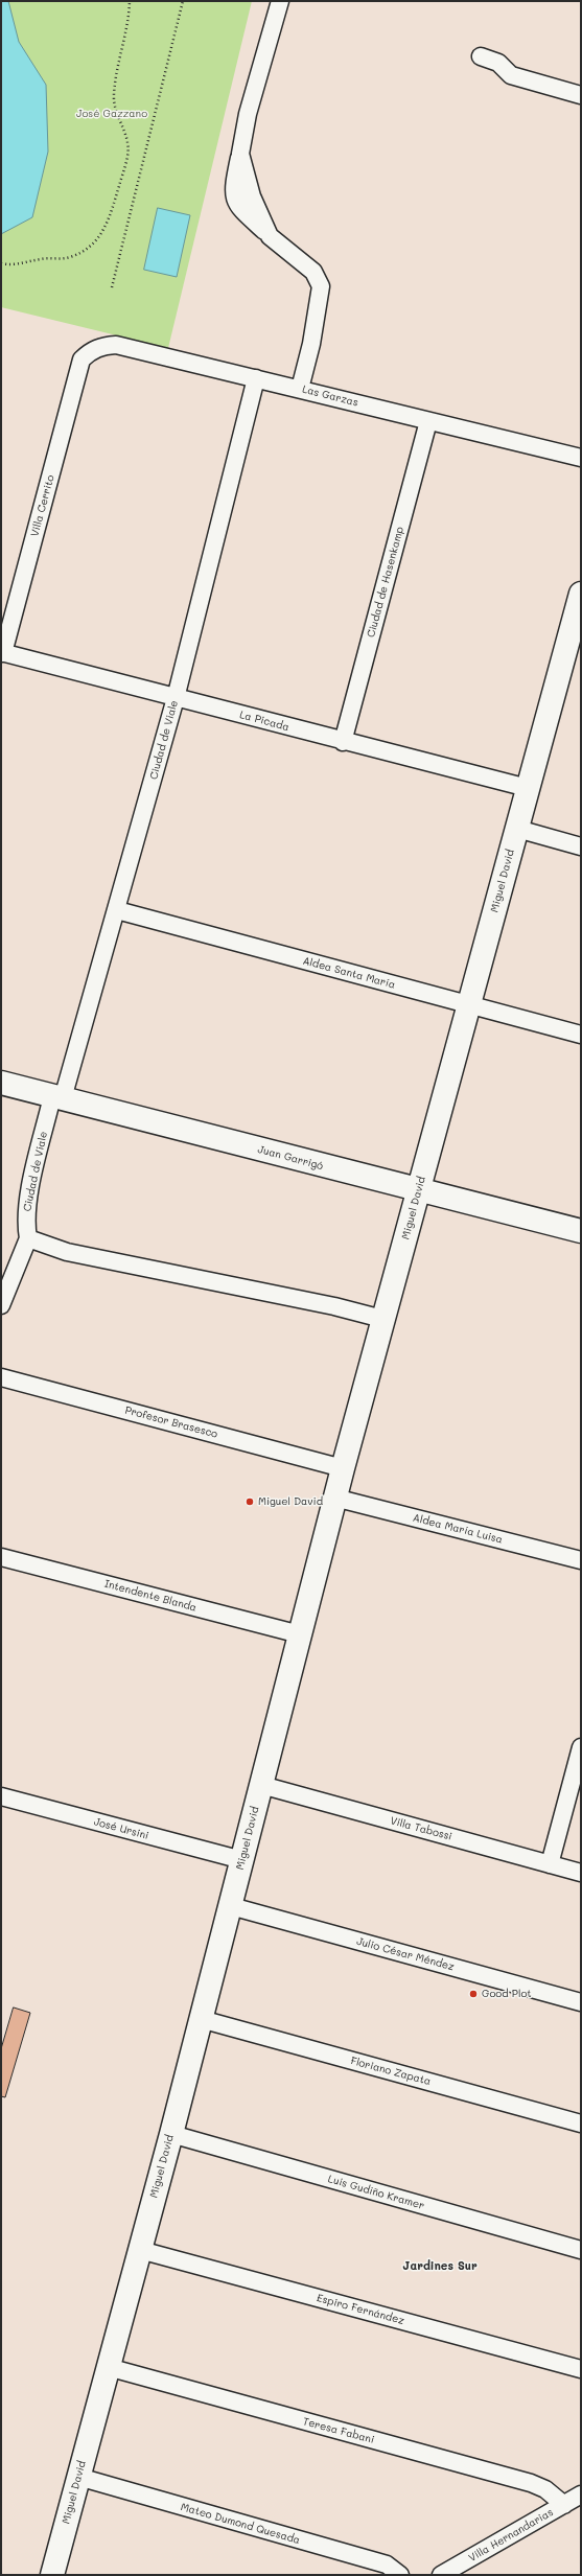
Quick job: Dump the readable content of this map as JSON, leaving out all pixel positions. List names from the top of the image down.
{
  "streets": {
    "street": [
      "Las Garzas",
      "Villa Cerrito",
      "Ciudad de Hasenkamp",
      "La Picada",
      "Ciudad de Viale",
      "Miguel David",
      "Aldea Santa María",
      "Juan Garrigó",
      "Profesor Brasesco",
      "Aldea María Luisa",
      "Intendente Blanda",
      "José Ursini",
      "Villa Tabossi",
      "Julio César Méndez",
      "Floriano Zapata",
      "Luis Gudiño Kramer",
      "Espiro Fernández",
      "Teresa Fabani",
      "Mateo Dumond Quesada",
      "Villa Hernandarias"
    ]
  },
  "crossings": [
    ["Las Garzas", "Villa Cerrito"],
    ["Las Garzas", "Ciudad de Hasenkamp"],
    ["Las Garzas", "Ciudad de Viale"],
    ["Villa Cerrito", "La Picada"],
    ["Ciudad de Hasenkamp", "La Picada"],
    ["La Picada", "Ciudad de Viale"],
    ["La Picada", "Miguel David"],
    ["Ciudad de Viale", "Aldea Santa María"],
    ["Ciudad de Viale", "Juan Garrigó"],
    ["Miguel David", "Aldea Santa María"],
    ["Miguel David", "Juan Garrigó"],
    ["Miguel David", "Profesor Brasesco"],
    ["Miguel David", "Aldea María Luisa"],
    ["Miguel David", "Intendente Blanda"],
    ["Miguel David", "José Ursini"],
    ["Miguel David", "Villa Tabossi"],
    ["Miguel David", "Julio César Méndez"],
    ["Miguel David", "Floriano Zapata"],
    ["Miguel David", "Luis Gudiño Kramer"],
    ["Miguel David", "Espiro Fernández"],
    ["Miguel David", "Teresa Fabani"],
    ["Miguel David", "Mateo Dumond Quesada"],
    ["Teresa Fabani", "Villa Hernandarias"]
  ],
  "districts": ["Jardines Sur"],
  "parks": ["José Gazzano"],
  "places": ["Miguel David", "Good Plot"]
}
